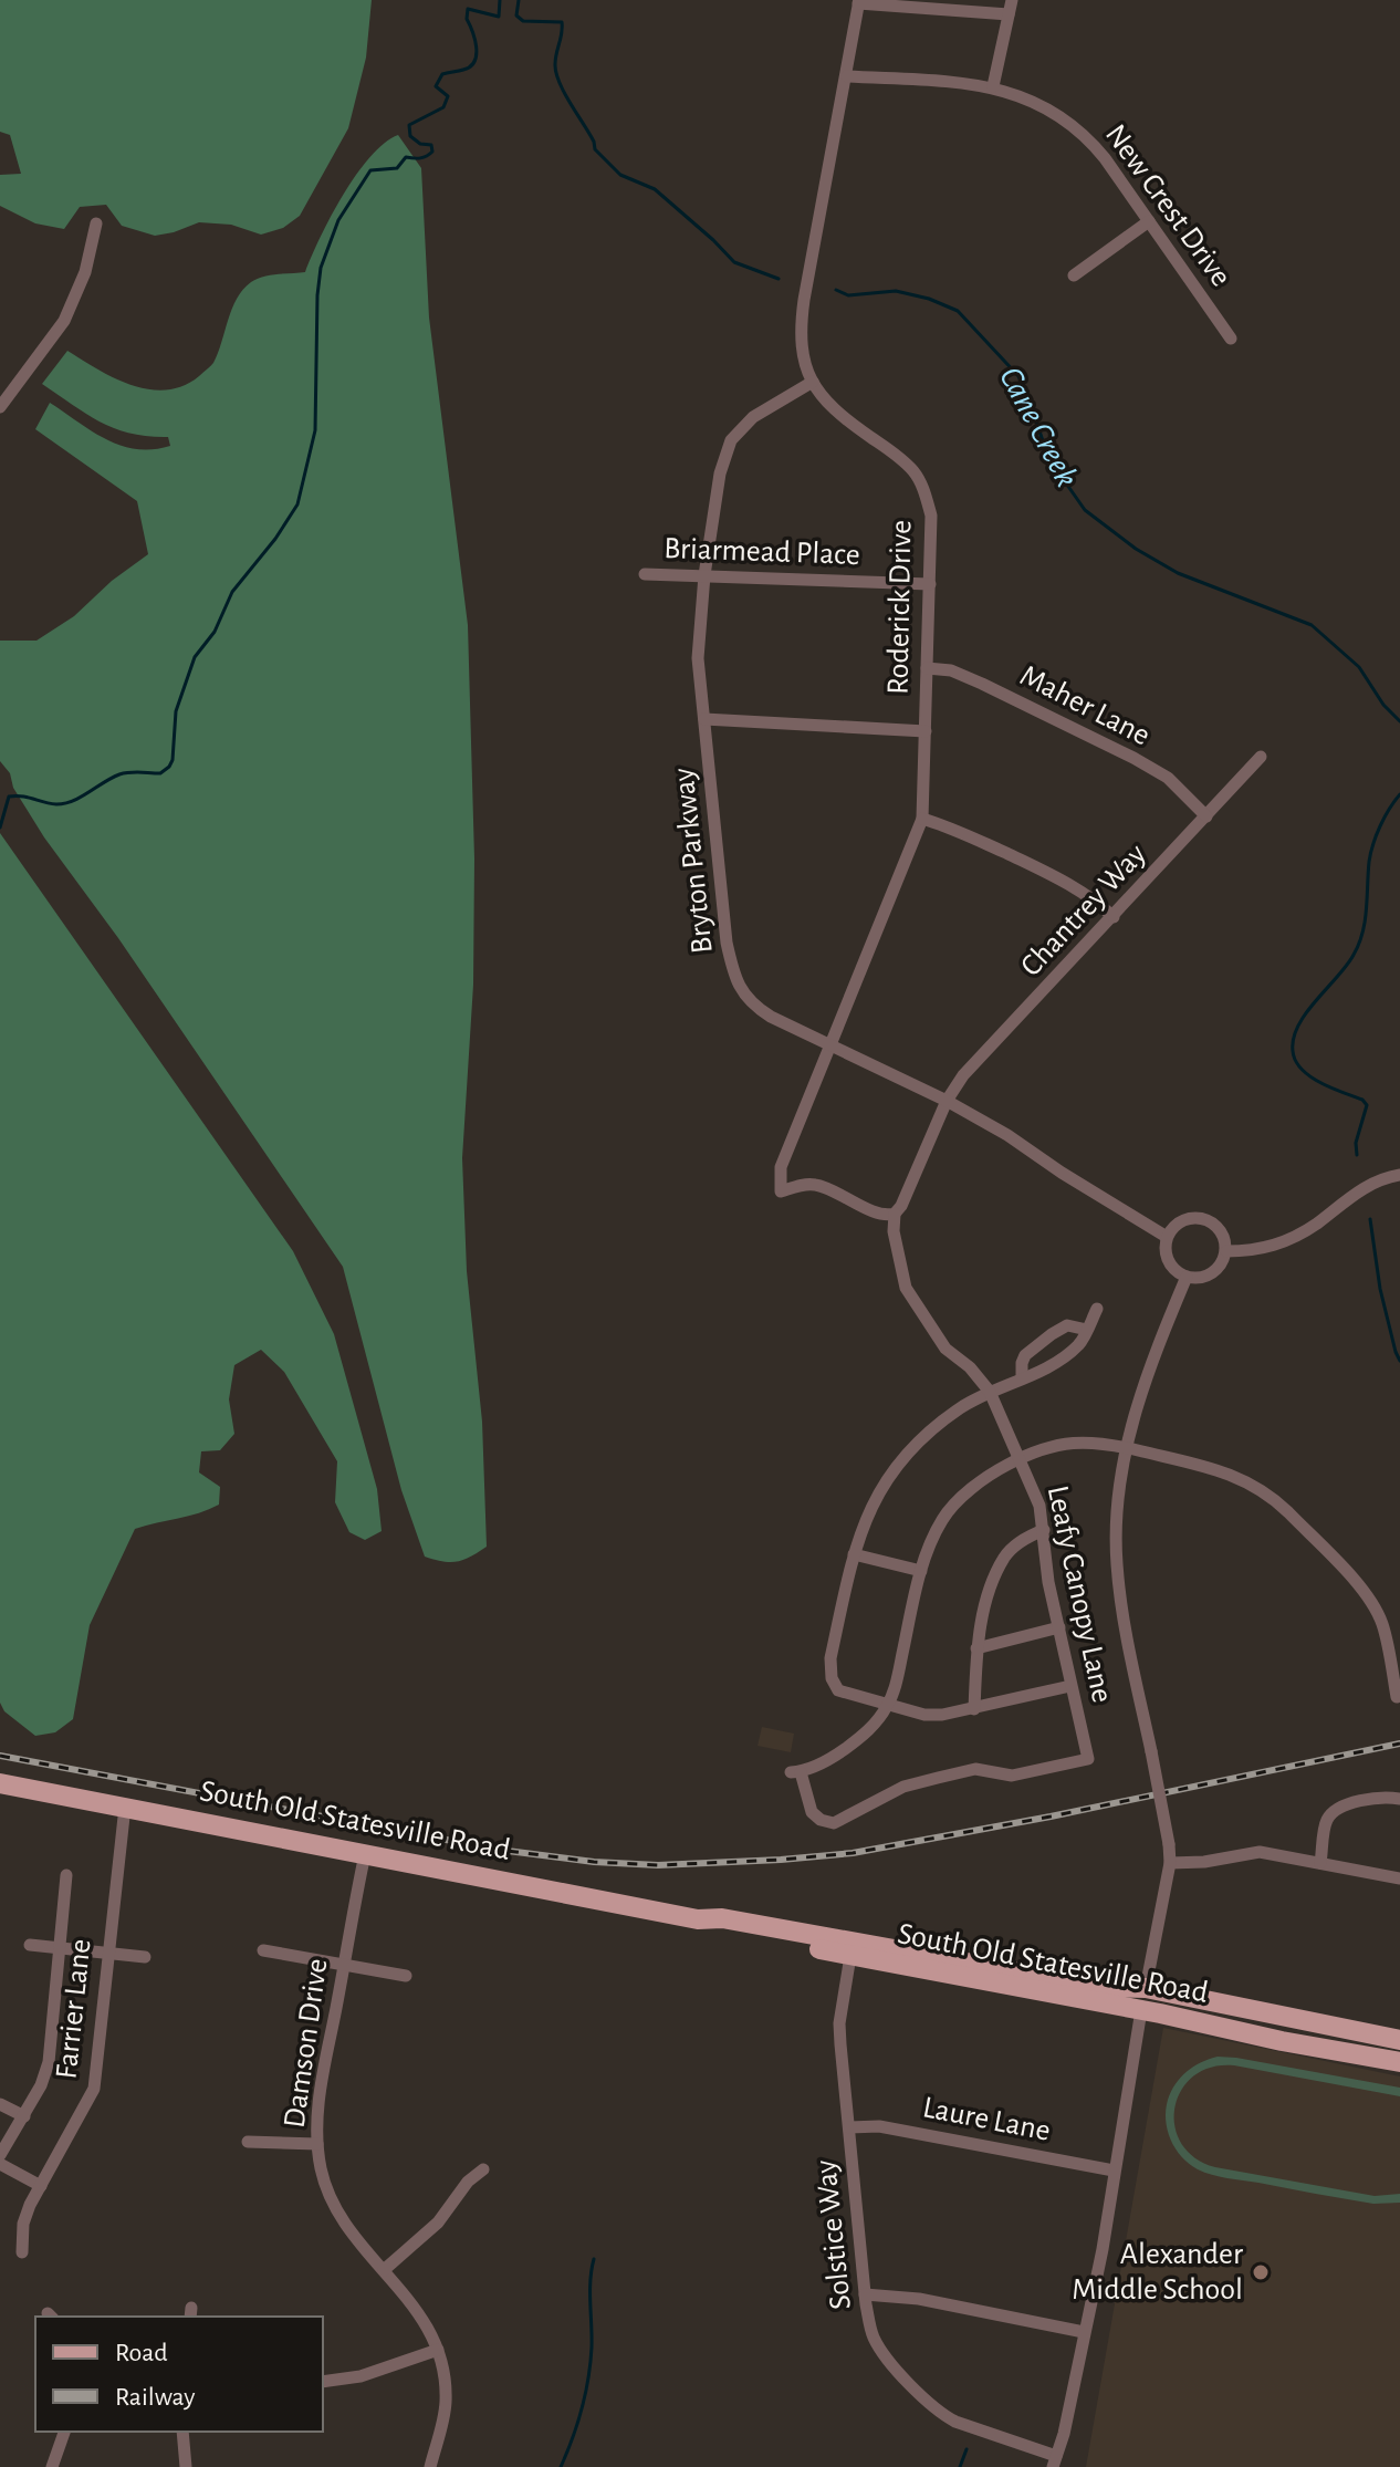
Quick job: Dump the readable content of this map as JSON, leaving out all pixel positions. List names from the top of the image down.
{
  "streets": {
    "main road": ["South Old Statesville Road"],
    "street": [
      "New Crest Drive",
      "Briarmead Place",
      "Roderick Drive",
      "Maher Lane",
      "Bryton Parkway",
      "Chantrey Way",
      "Leafy Canopy Lane",
      "Farrier Lane",
      "Damson Drive",
      "Laure Lane",
      "Solstice Way"
    ]
  },
  "crossings": [
    ["New Crest Drive", "Roderick Drive"],
    ["Briarmead Place", "Roderick Drive"],
    ["Briarmead Place", "Bryton Parkway"],
    ["Roderick Drive", "Maher Lane"],
    ["Roderick Drive", "Bryton Parkway"],
    ["Roderick Drive", "Chantrey Way"],
    ["Roderick Drive", "Leafy Canopy Lane"],
    ["Maher Lane", "Chantrey Way"],
    ["Bryton Parkway", "Chantrey Way"],
    ["Chantrey Way", "Leafy Canopy Lane"],
    ["South Old Statesville Road", "Farrier Lane"],
    ["South Old Statesville Road", "Damson Drive"],
    ["South Old Statesville Road", "Solstice Way"],
    ["Laure Lane", "Solstice Way"]
  ],
  "water": ["Cane Creek"],
  "places": ["Alexander Middle School"],
  "legend": ["Road", "Railway"]
}
